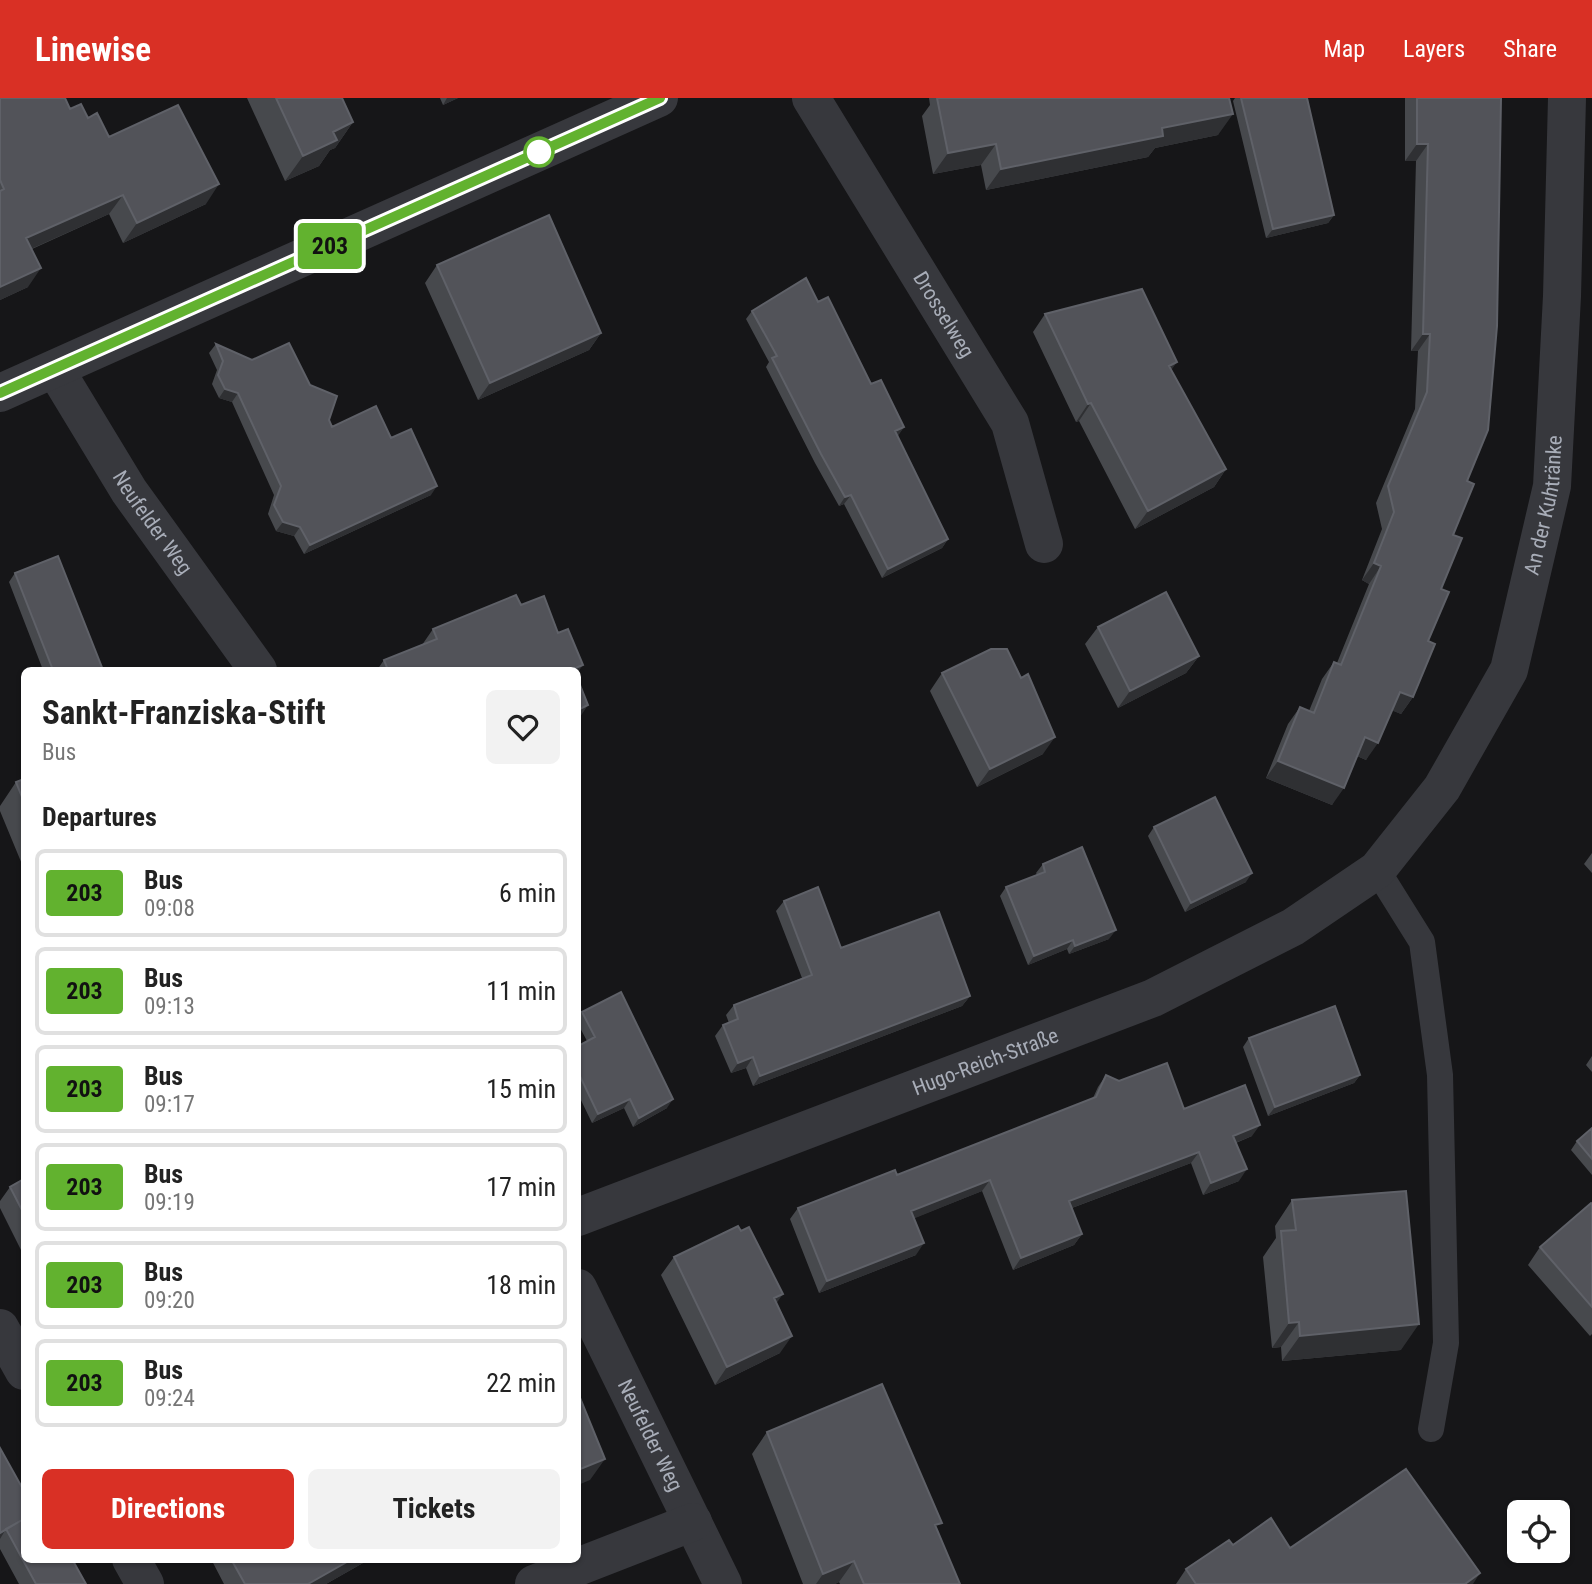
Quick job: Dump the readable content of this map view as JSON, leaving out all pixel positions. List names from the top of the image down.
{
  "streets": {
    "street": [
      "Drosselweg",
      "An der Kuhtränke",
      "Neufelder Weg",
      "Hugo-Reich-Straße"
    ]
  },
  "crossings": [
    ["An der Kuhtränke", "Hugo-Reich-Straße"]
  ],
  "lines": ["bus line 203"],
  "page": {
    "header": "Linewise",
    "nav": ["Map", "Layers", "Share"],
    "on_map": "203",
    "heading": [
      ["Sankt-Franziska-Stift", "Bus"],
      "Departures"
    ],
    "list": [
      {
        "mark": "203",
        "name": "Bus",
        "note": "09:08",
        "value": "6 min"
      },
      {
        "mark": "203",
        "name": "Bus",
        "note": "09:13",
        "value": "11 min"
      },
      {
        "mark": "203",
        "name": "Bus",
        "note": "09:17",
        "value": "15 min"
      },
      {
        "mark": "203",
        "name": "Bus",
        "note": "09:19",
        "value": "17 min"
      },
      {
        "mark": "203",
        "name": "Bus",
        "note": "09:20",
        "value": "18 min"
      },
      {
        "mark": "203",
        "name": "Bus",
        "note": "09:24",
        "value": "22 min"
      }
    ],
    "buttons": ["Directions", "Tickets"]
  }
}
